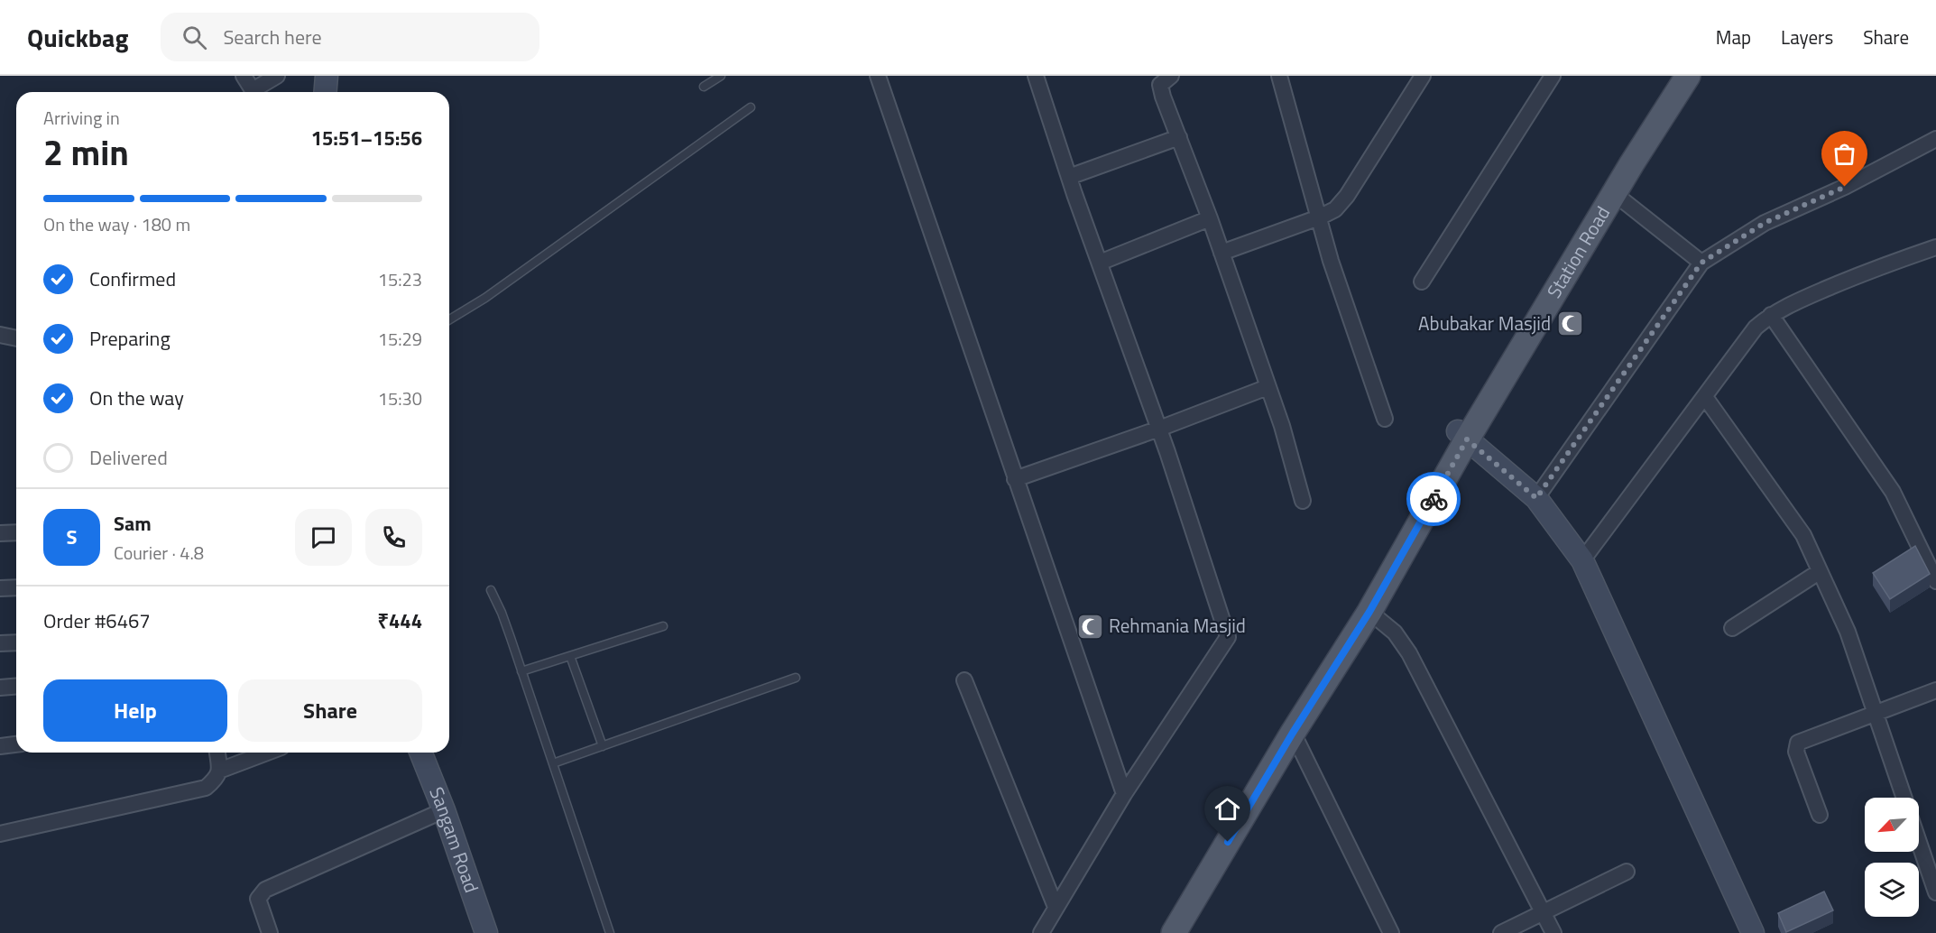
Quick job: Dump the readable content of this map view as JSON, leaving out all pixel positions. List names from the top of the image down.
{
  "streets": {
    "main road": ["Station Road"],
    "street": ["Sangam Road"]
  },
  "places": {
    "mosque": ["Abubakar Masjid", "Rehmania Masjid"]
  },
  "north": "bottom left",
  "page": {
    "header": "Quickbag",
    "search": "Search here",
    "nav": ["Map", "Layers", "Share"],
    "heading": ["2 min", "Arriving in", "15:51–15:56"],
    "panel": [
      "Sam",
      "Courier · 4.8",
      "Order #6467",
      "₹444"
    ],
    "bar": "On the way · 180 m",
    "list": [
      ["Confirmed", "15:23"],
      ["Preparing", "15:29"],
      ["On the way", "15:30"],
      "Delivered"
    ],
    "round": "S",
    "buttons": ["Help", "Share"]
  }
}
